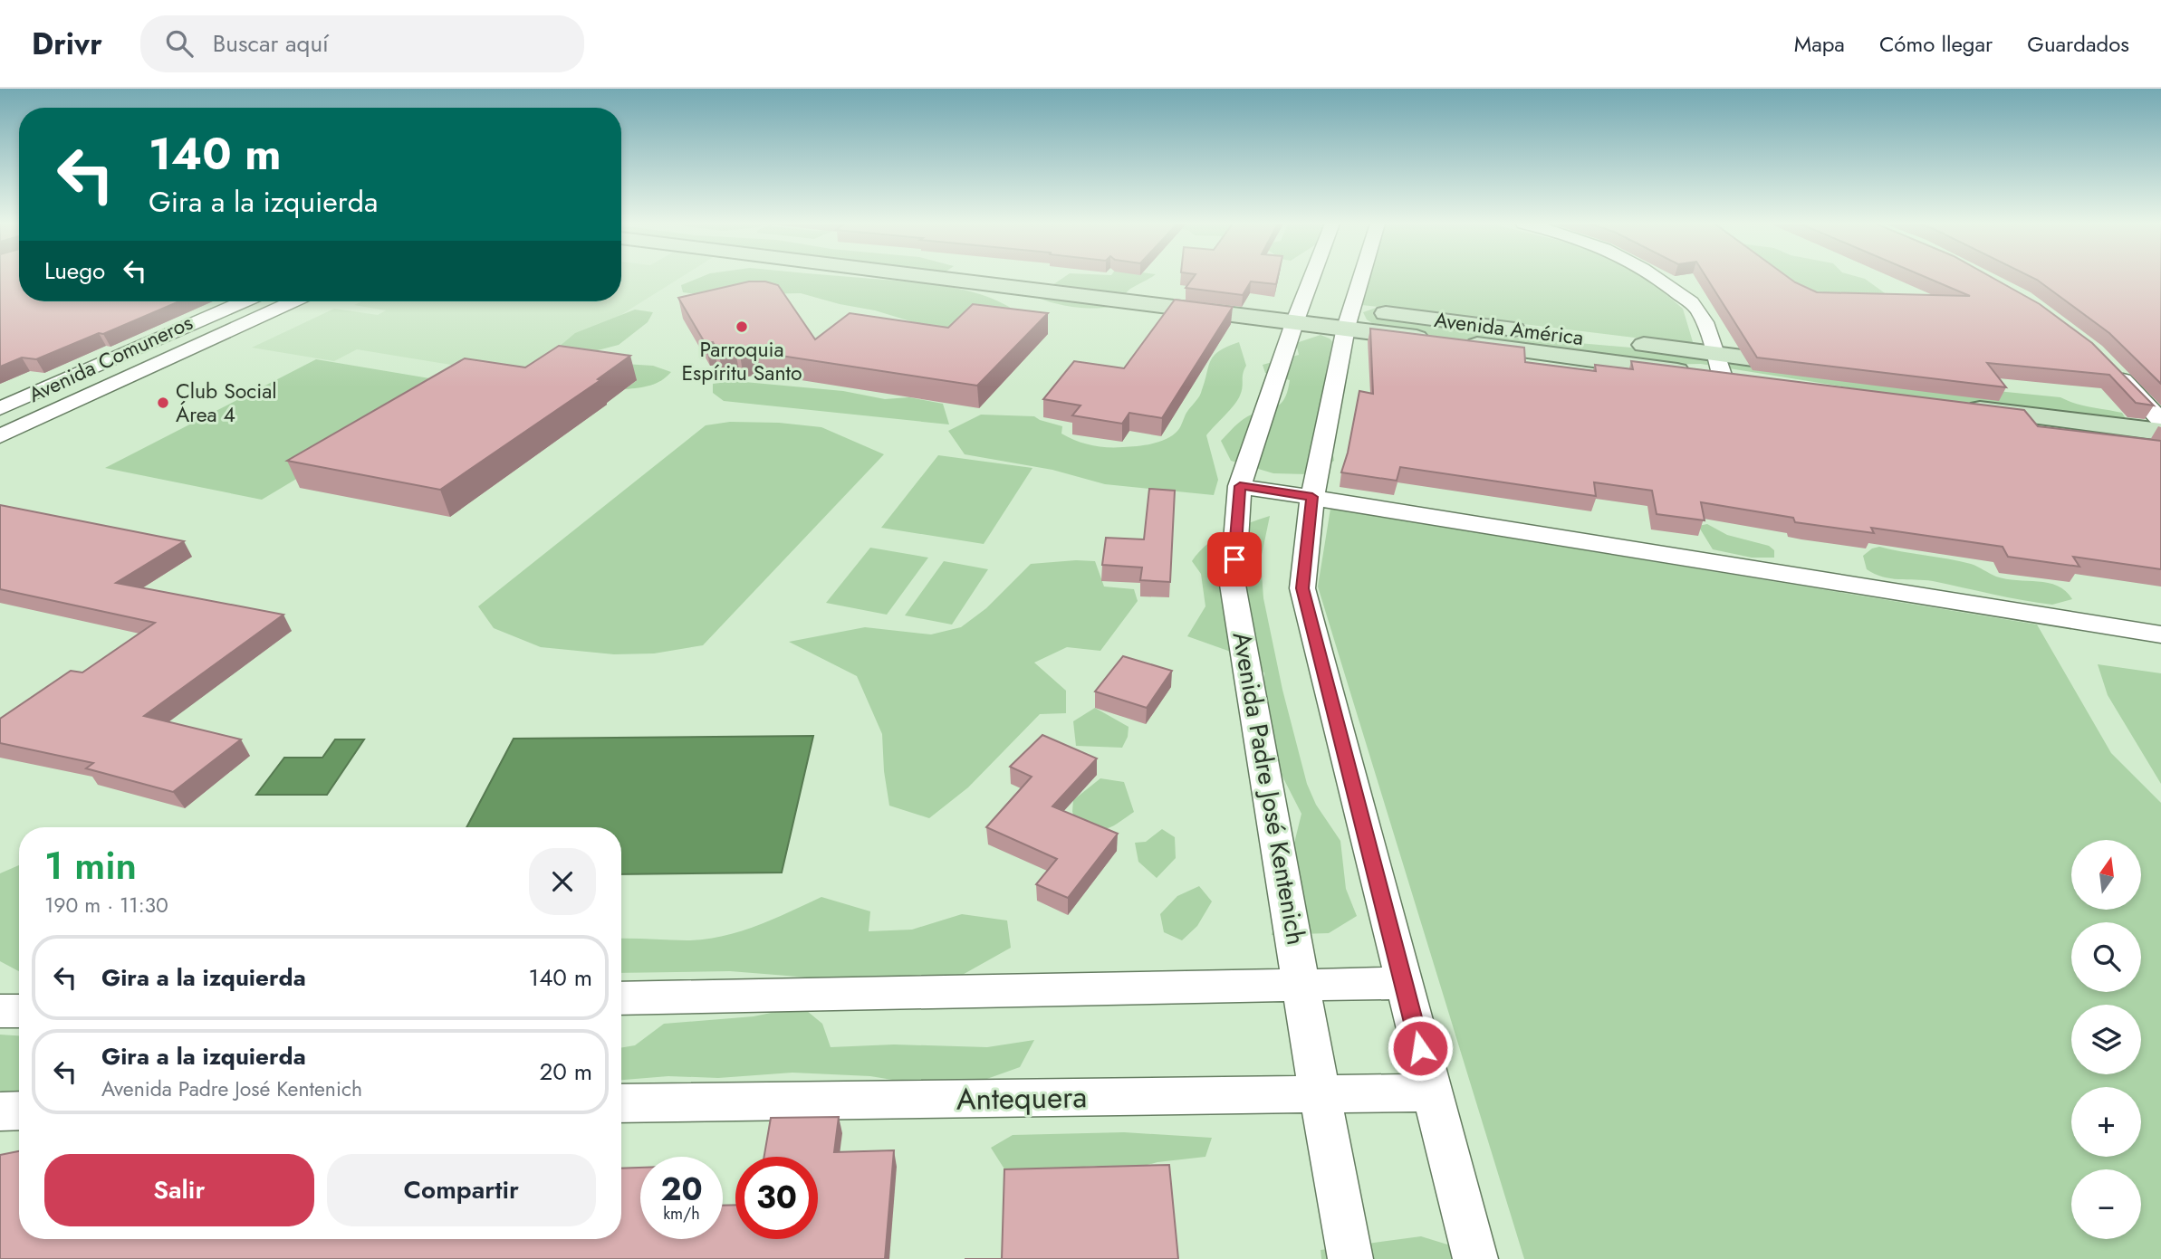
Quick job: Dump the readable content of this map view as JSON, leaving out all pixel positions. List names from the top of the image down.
{
  "streets": {
    "main road": ["Avenida América"],
    "street": ["Avenida Comuneros", "Avenida Padre José Kentenich", "Antequera"]
  },
  "crossings": [
    ["Avenida América", "Avenida Padre José Kentenich"],
    ["Avenida Padre José Kentenich", "Antequera"]
  ],
  "places": ["Parroquia Espíritu Santo", "Club Social Área 4"],
  "north": "top",
  "page": {
    "header": "Drivr",
    "search": "Buscar aquí",
    "nav": ["Mapa", "Cómo llegar", "Guardados"],
    "turn": ["140 m", "Gira a la izquierda"],
    "then": "Luego",
    "heading": ["1 min", "190 m · 11:30"],
    "map_buttons": ["+", "−"],
    "list": [
      {
        "name": "Gira a la izquierda",
        "value": "140 m"
      },
      {
        "name": "Gira a la izquierda",
        "note": "Avenida Padre José Kentenich",
        "value": "20 m"
      }
    ],
    "buttons": ["Salir", "Compartir"],
    "speed": "20 km/h",
    "limit": "30"
  }
}
